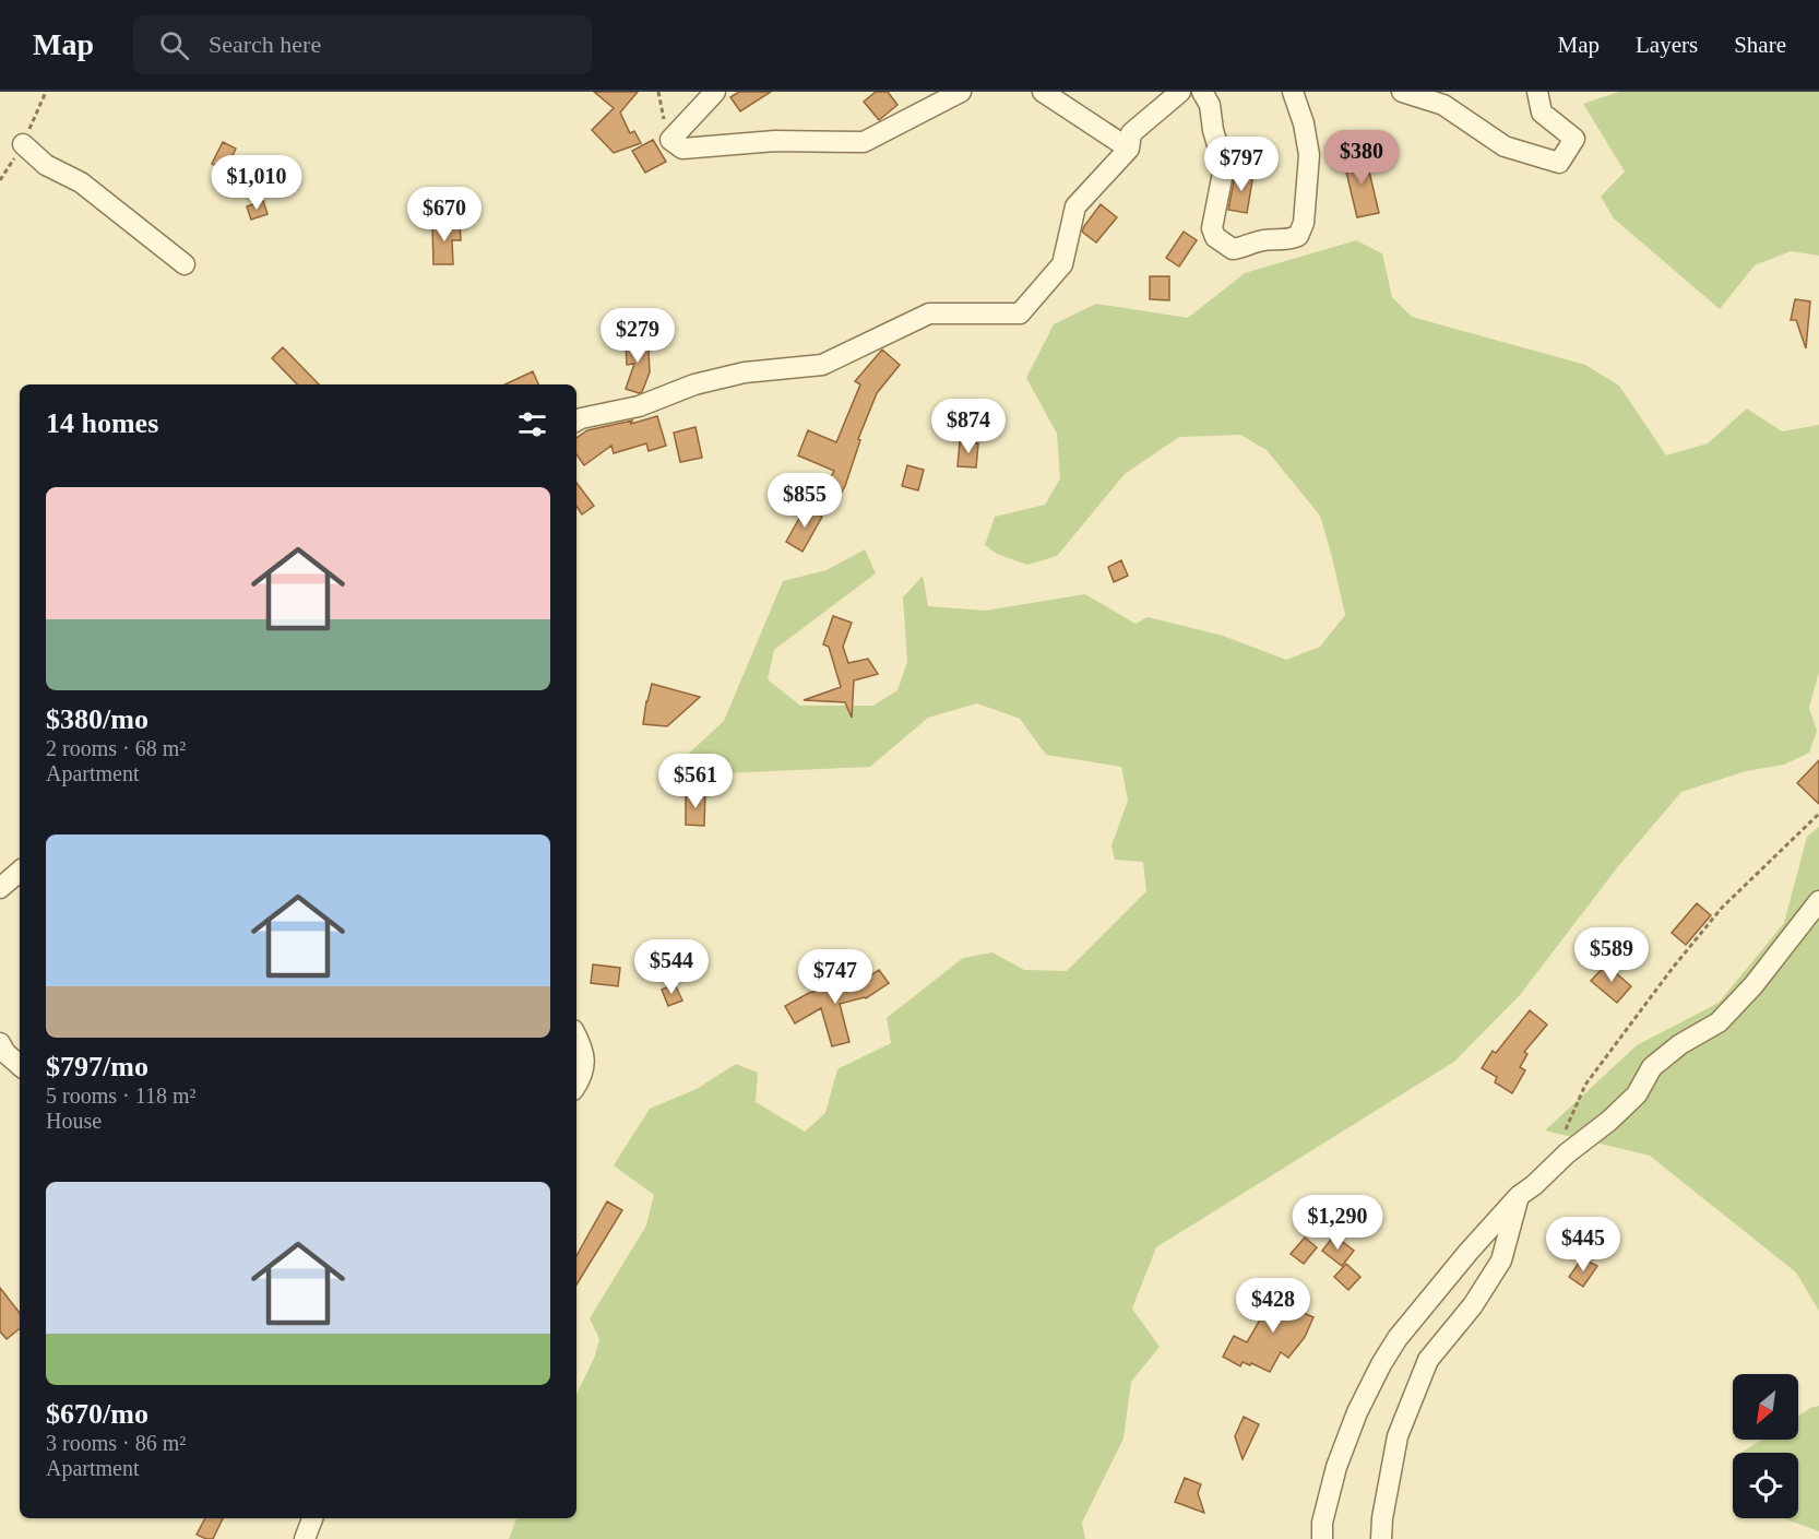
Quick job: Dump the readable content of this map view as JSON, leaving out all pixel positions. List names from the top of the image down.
{
  "north": "bottom left",
  "page": {
    "header": "Map",
    "search": "Search here",
    "nav": ["Map", "Layers", "Share"],
    "price": [
      "$380",
      "$797",
      "$1,010",
      "$670",
      "$279",
      "$874",
      "$855",
      "$561",
      "$589",
      "$544",
      "$747",
      "$1,290",
      "$445",
      "$428"
    ],
    "heading": "14 homes",
    "list": [
      {
        "name": "$380/mo",
        "note": "2 rooms · 68 m² · Apartment"
      },
      {
        "name": "$797/mo",
        "note": "5 rooms · 118 m² · House"
      },
      {
        "name": "$670/mo",
        "note": "3 rooms · 86 m² · Apartment"
      }
    ]
  }
}
